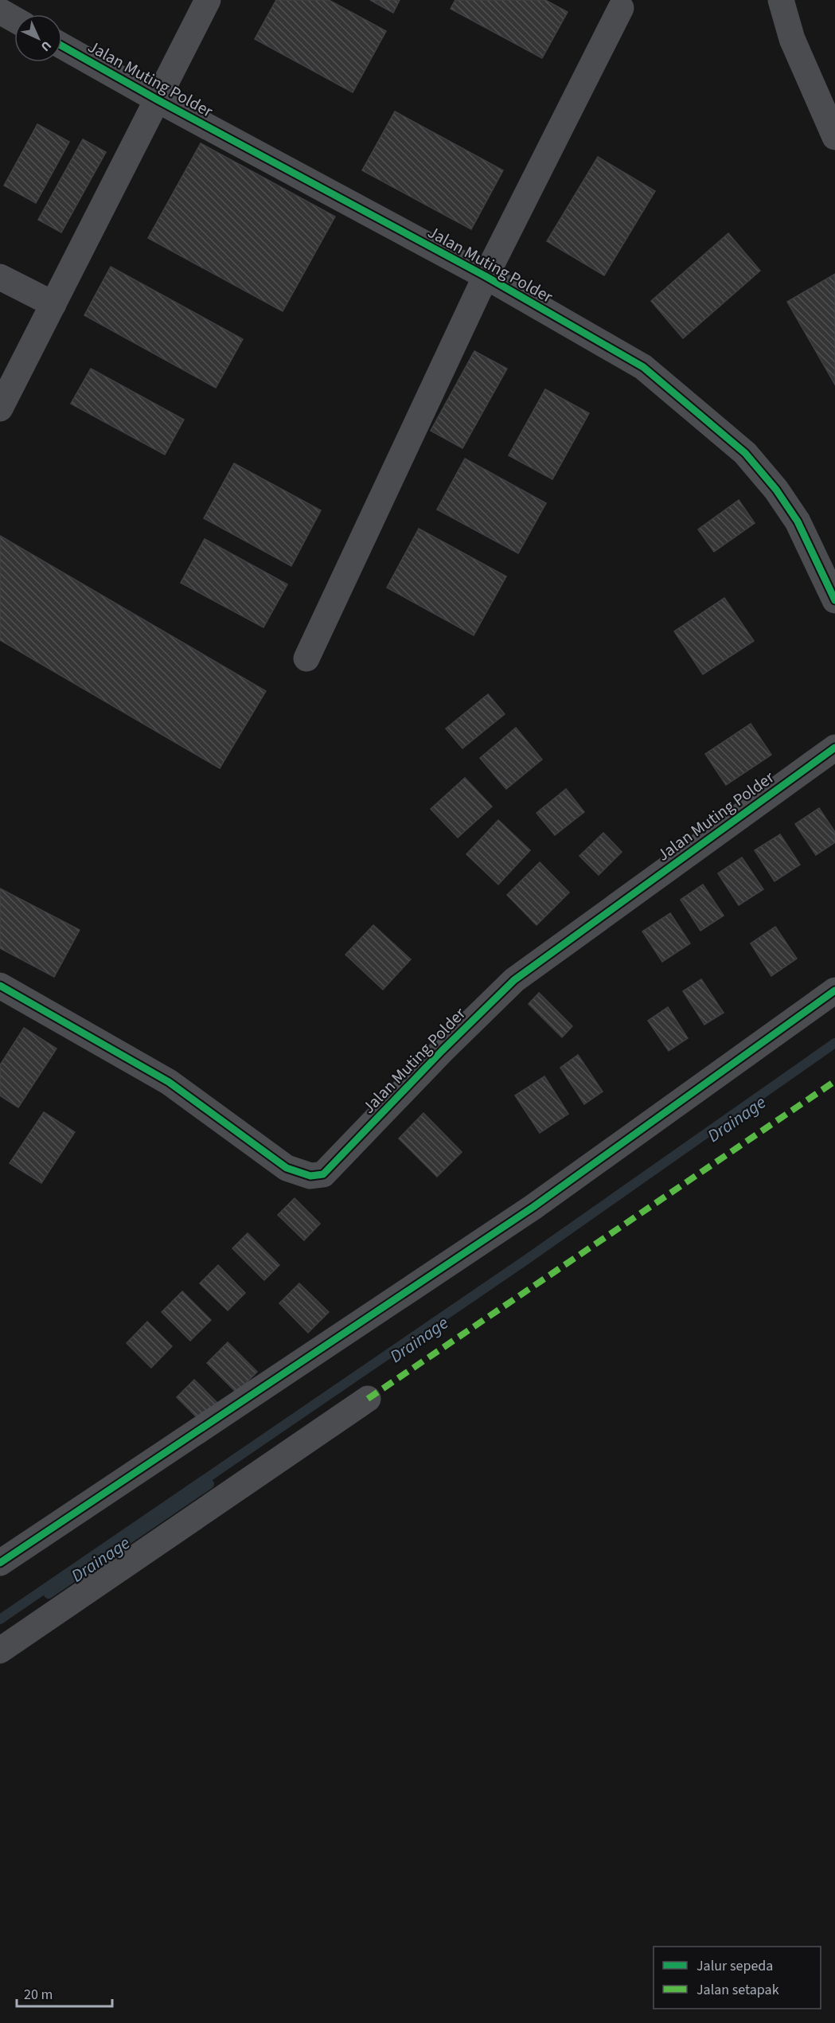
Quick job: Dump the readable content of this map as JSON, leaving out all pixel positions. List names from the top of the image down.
{
  "streets": {
    "street": ["Jalan Muting Polder"]
  },
  "water": ["Drainage"],
  "legend": ["Jalur sepeda", "Jalan setapak"],
  "scale_bar": "20 m",
  "north": "bottom right"
}
